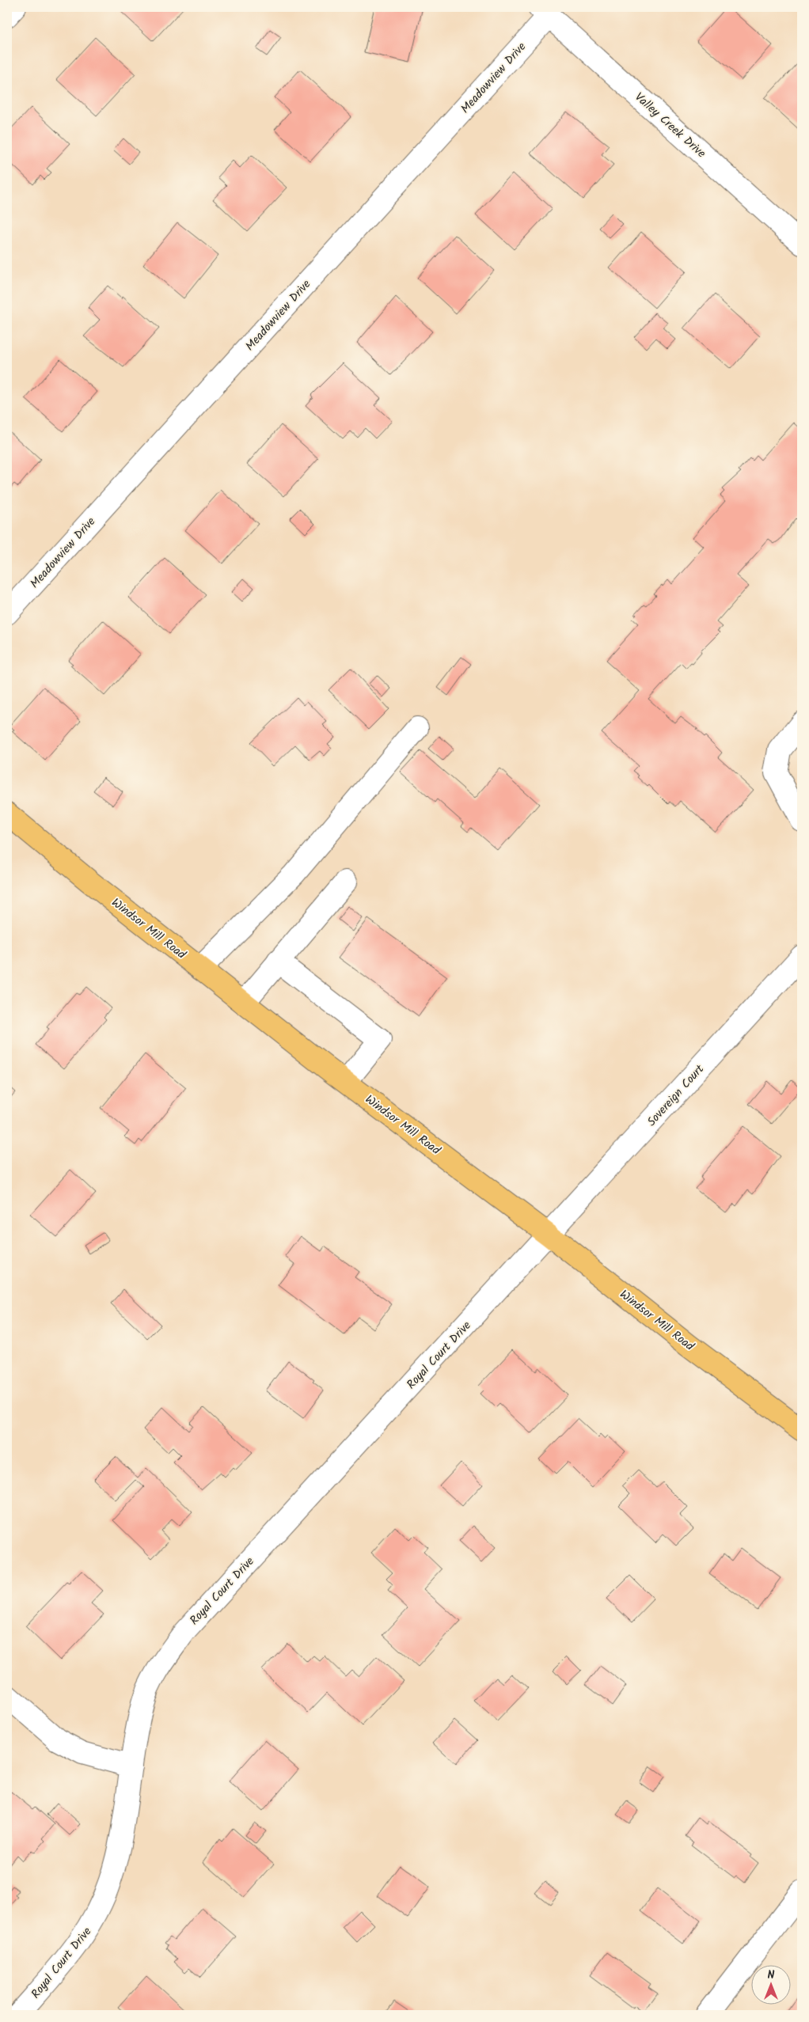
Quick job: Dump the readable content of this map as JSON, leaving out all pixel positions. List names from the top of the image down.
{
  "streets": {
    "main road": ["Windsor Mill Road"],
    "street": [
      "Meadowview Drive",
      "Valley Creek Drive",
      "Sovereign Court",
      "Royal Court Drive"
    ]
  },
  "crossings": [
    ["Meadowview Drive", "Valley Creek Drive"],
    ["Windsor Mill Road", "Sovereign Court"],
    ["Windsor Mill Road", "Royal Court Drive"],
    ["Sovereign Court", "Royal Court Drive"]
  ],
  "north": "top"
}
